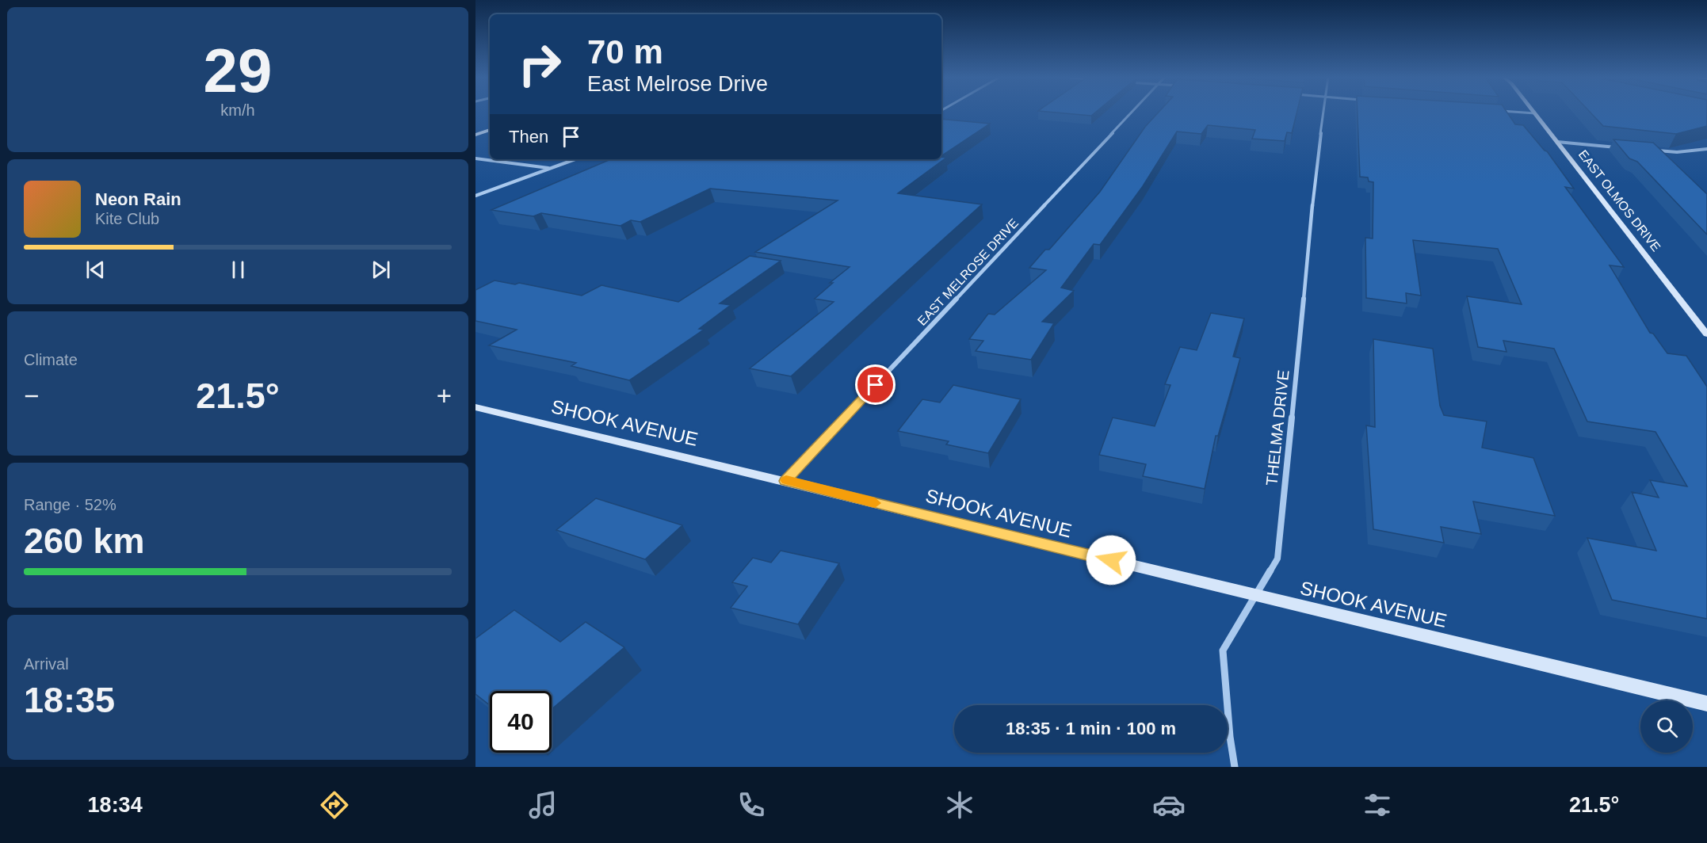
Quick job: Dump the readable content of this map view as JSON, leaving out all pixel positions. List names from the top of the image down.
{
  "streets": {
    "street": [
      "EAST OLMOS DRIVE",
      "EAST MELROSE DRIVE",
      "SHOOK AVENUE",
      "THELMA DRIVE"
    ]
  },
  "crossings": [
    ["EAST MELROSE DRIVE", "SHOOK AVENUE"],
    ["SHOOK AVENUE", "THELMA DRIVE"]
  ],
  "page": {
    "tile": [
      ["29", "km/h"],
      "Climate",
      ["Range · 52%", "260 km"],
      ["Arrival", "18:35"]
    ],
    "turn": ["70 m", "East Melrose Drive"],
    "then": "Then",
    "song": ["Neon Rain", "Kite Club"],
    "heat": ["−", "21.5°", "+"],
    "limit": "40",
    "trip": "18:35 · 1 min · 100 m",
    "tabs": ["18:34", "21.5°"]
  }
}
